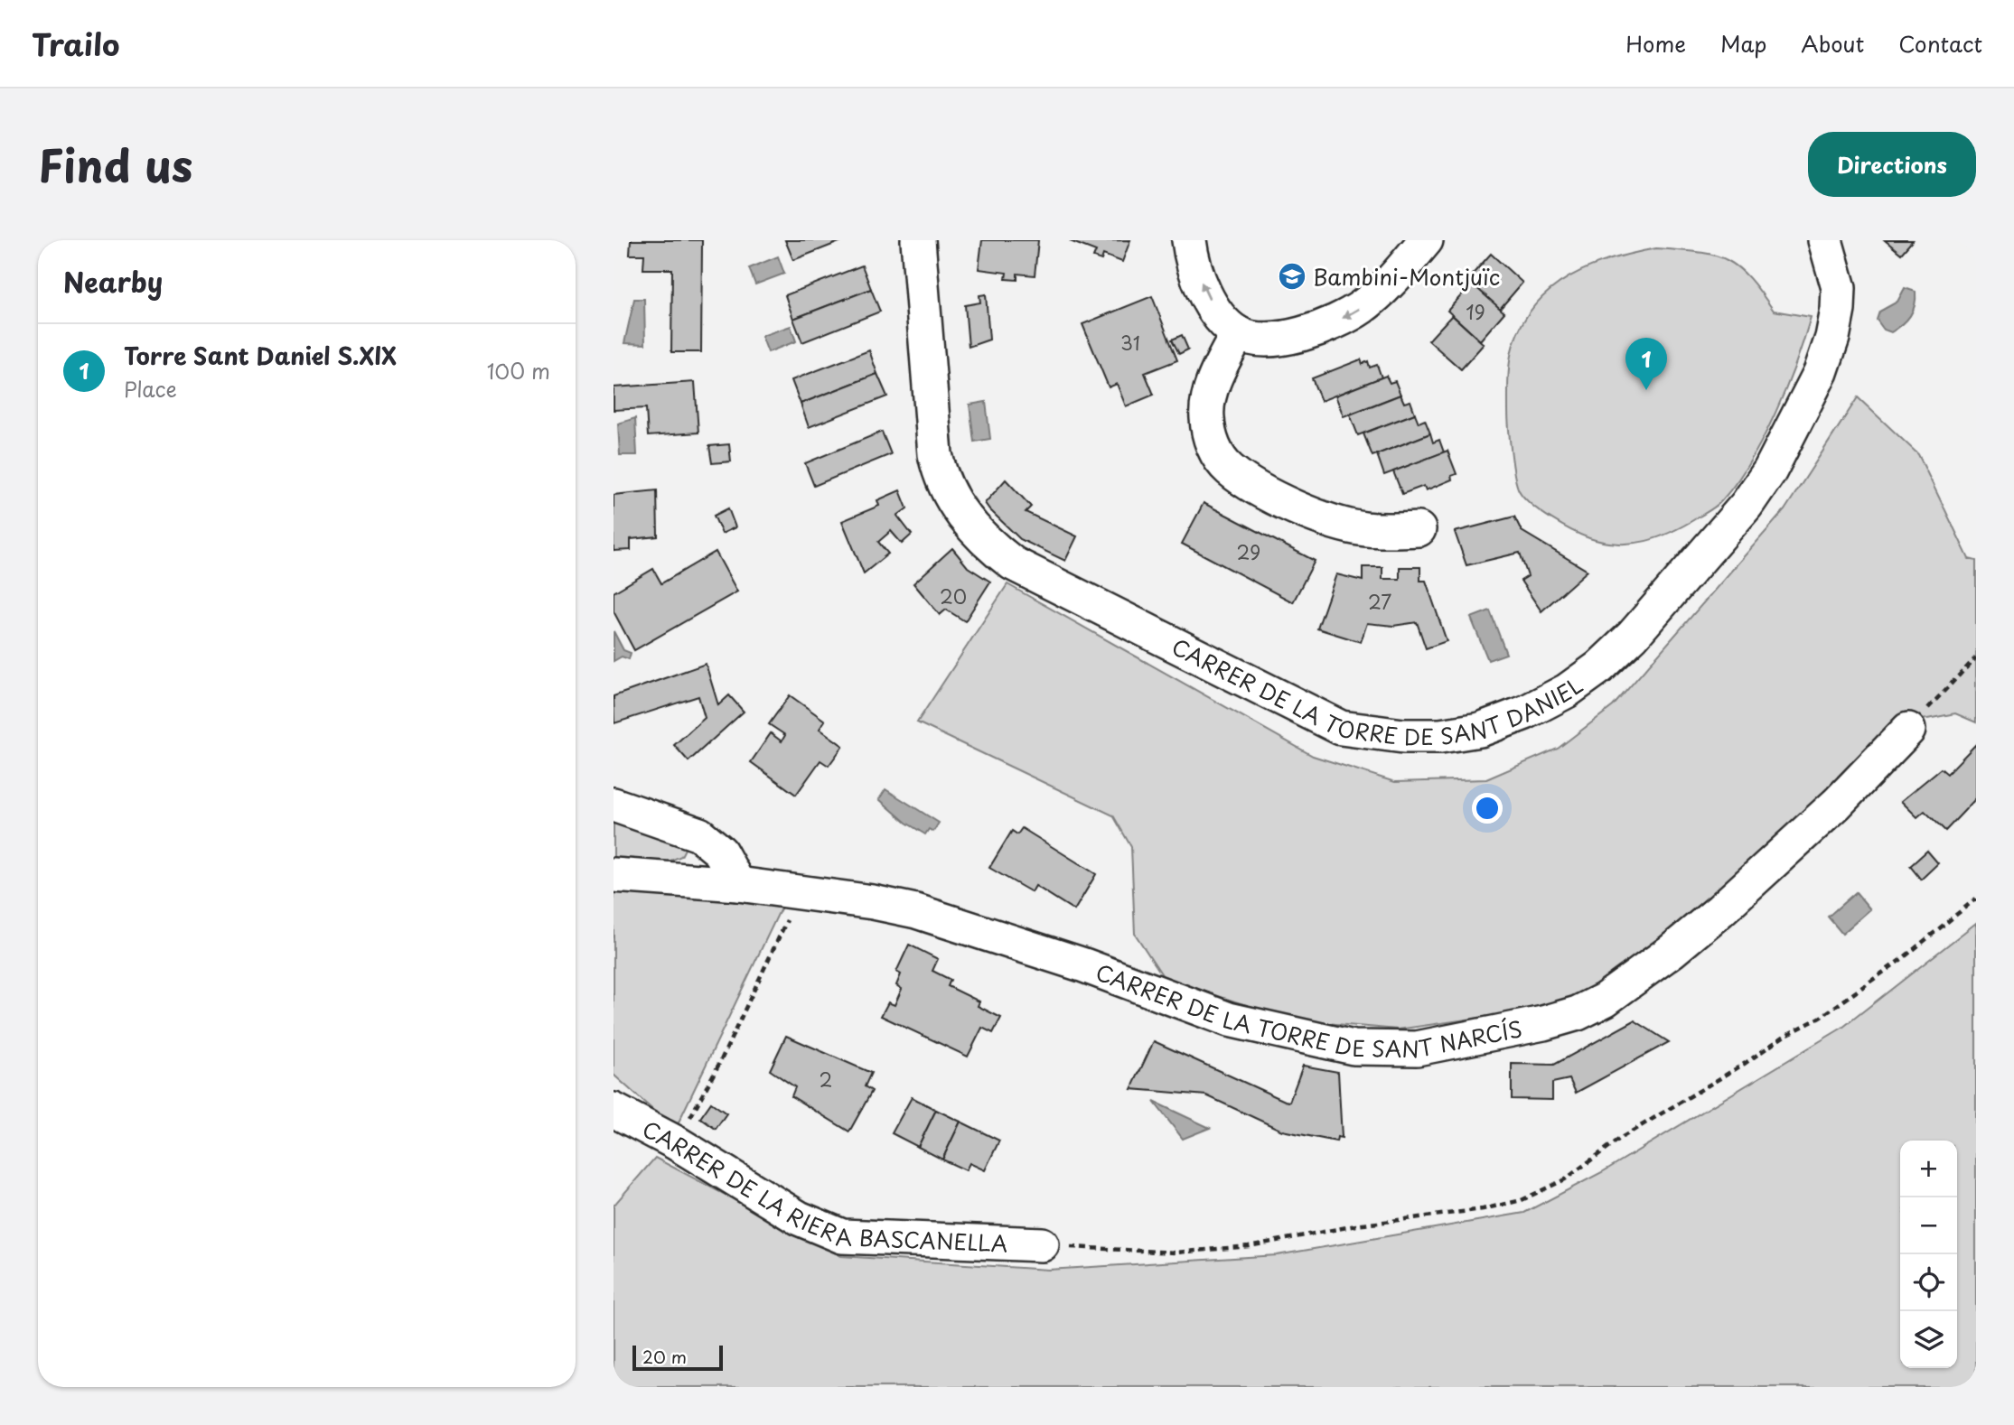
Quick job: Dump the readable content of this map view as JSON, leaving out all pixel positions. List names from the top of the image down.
{
  "streets": {
    "street": ["CARRER DE LA TORRE DE SANT DANIEL", "CARRER DE LA TORRE DE SANT NARCÍS", "CARRER DE LA RIERA BASCANELLA"]
  },
  "places": {
    "school or university": ["Bambini-Montjuïc"]
  },
  "house_numbers": [
    "19",
    "31",
    "29",
    "20",
    "27",
    "2"
  ],
  "scale_bar": "20 m",
  "page": {
    "header": "Trailo",
    "nav": [
      "Home",
      "Map",
      "About",
      "Contact"
    ],
    "title": "Find us",
    "buttons": "Directions",
    "heading": "Nearby",
    "list": [
      {
        "mark": "1",
        "name": "Torre Sant Daniel S.XIX",
        "note": "Place",
        "value": "100 m"
      }
    ],
    "pins": "1",
    "map_buttons": ["+", "−"],
    "scale": "20 m"
  }
}
